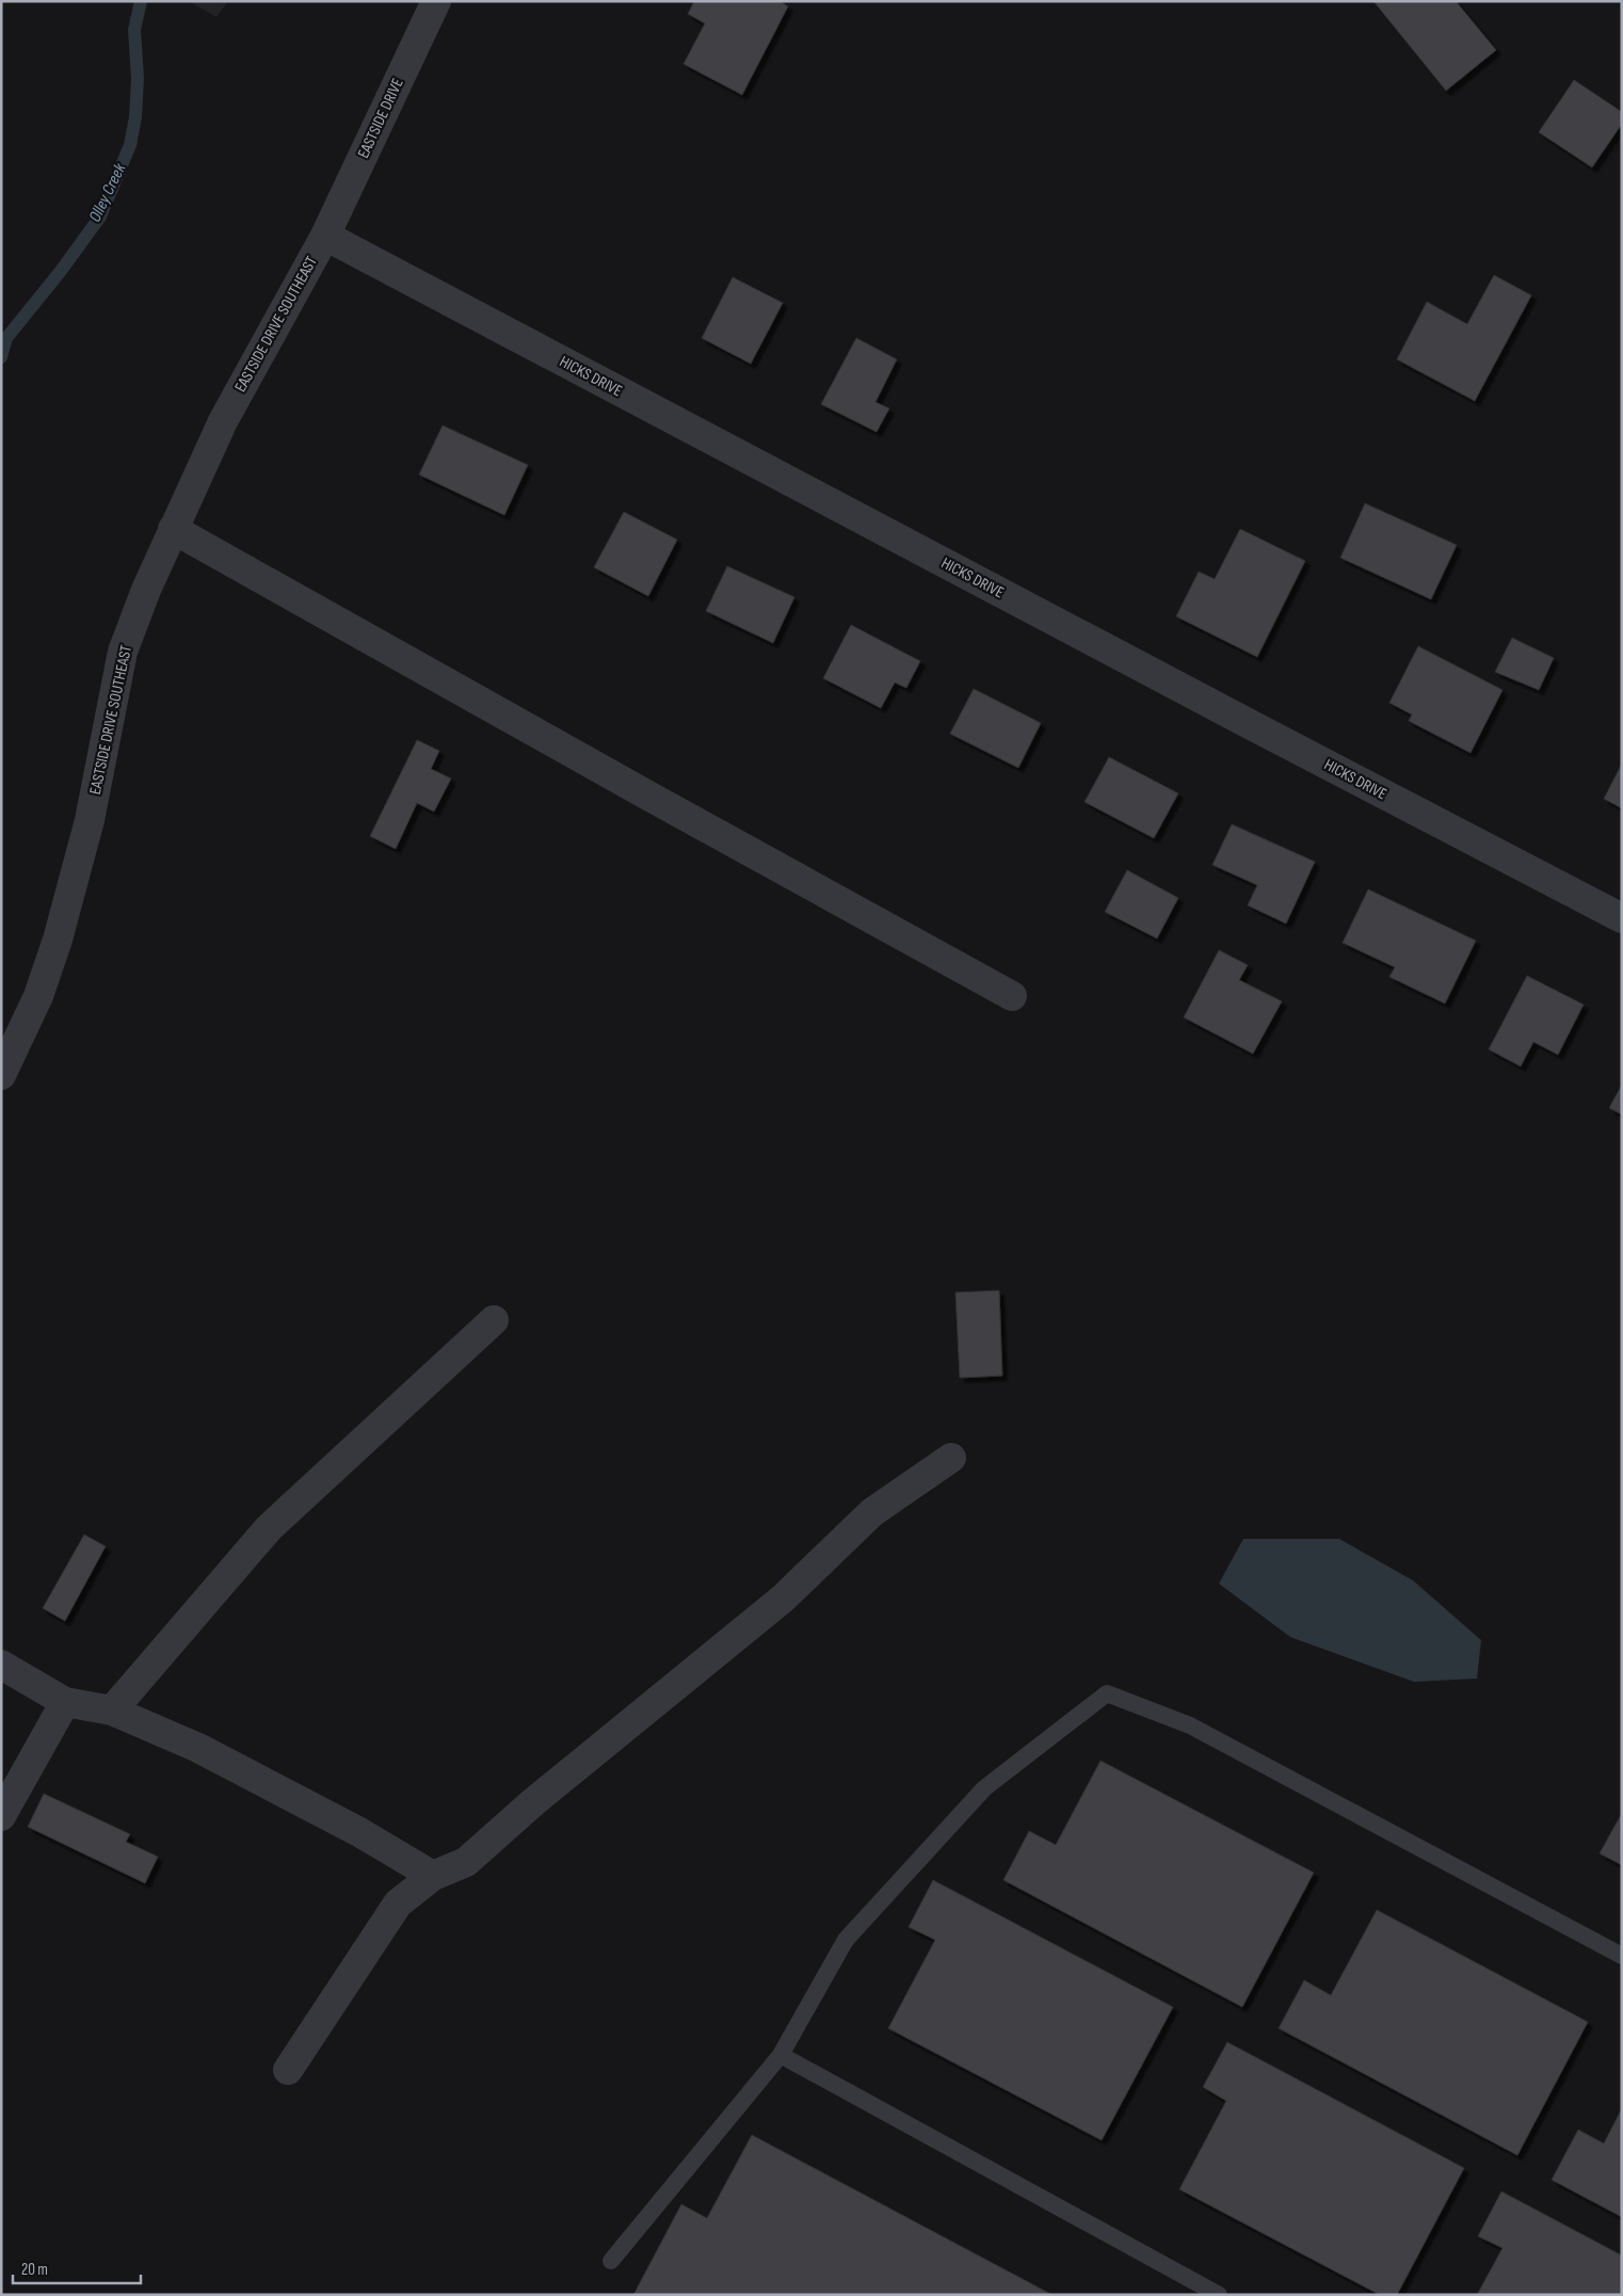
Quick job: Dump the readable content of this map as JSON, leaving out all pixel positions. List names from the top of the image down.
{
  "streets": {
    "street": ["EASTSIDE DRIVE", "EASTSIDE DRIVE SOUTHEAST", "HICKS DRIVE"]
  },
  "crossings": [
    ["EASTSIDE DRIVE", "EASTSIDE DRIVE SOUTHEAST"],
    ["EASTSIDE DRIVE", "HICKS DRIVE"],
    ["EASTSIDE DRIVE SOUTHEAST", "HICKS DRIVE"]
  ],
  "water": ["Olley Creek"],
  "scale_bar": "20 m"
}
